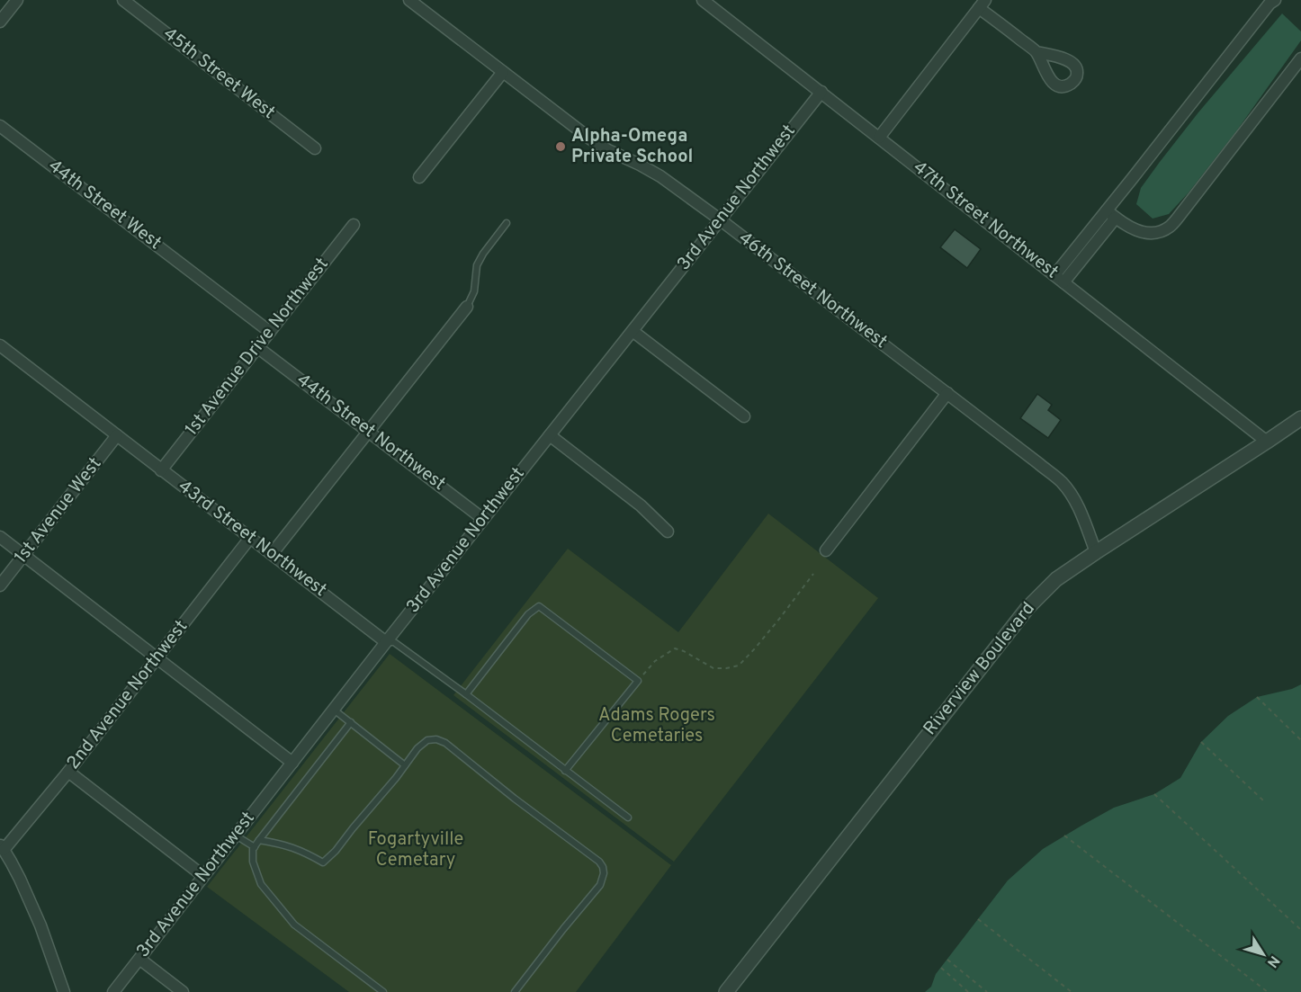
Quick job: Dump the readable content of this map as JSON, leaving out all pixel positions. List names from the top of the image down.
{
  "streets": {
    "street": [
      "45th Street West",
      "3rd Avenue Northwest",
      "44th Street West",
      "47th Street Northwest",
      "46th Street Northwest",
      "1st Avenue Drive Northwest",
      "44th Street Northwest",
      "1st Avenue West",
      "43rd Street Northwest",
      "Riverview Boulevard",
      "2nd Avenue Northwest"
    ]
  },
  "crossings": [
    ["3rd Avenue Northwest", "47th Street Northwest"],
    ["3rd Avenue Northwest", "46th Street Northwest"],
    ["3rd Avenue Northwest", "44th Street Northwest"],
    ["3rd Avenue Northwest", "43rd Street Northwest"],
    ["44th Street West", "1st Avenue Drive Northwest"],
    ["47th Street Northwest", "Riverview Boulevard"],
    ["46th Street Northwest", "Riverview Boulevard"],
    ["1st Avenue Drive Northwest", "44th Street Northwest"],
    ["1st Avenue Drive Northwest", "43rd Street Northwest"],
    ["1st Avenue West", "43rd Street Northwest"],
    ["43rd Street Northwest", "2nd Avenue Northwest"]
  ],
  "parks": ["Adams Rogers Cemetaries", "Fogartyville Cemetary"],
  "places": ["Alpha-Omega Private School"],
  "north": "bottom right"
}
